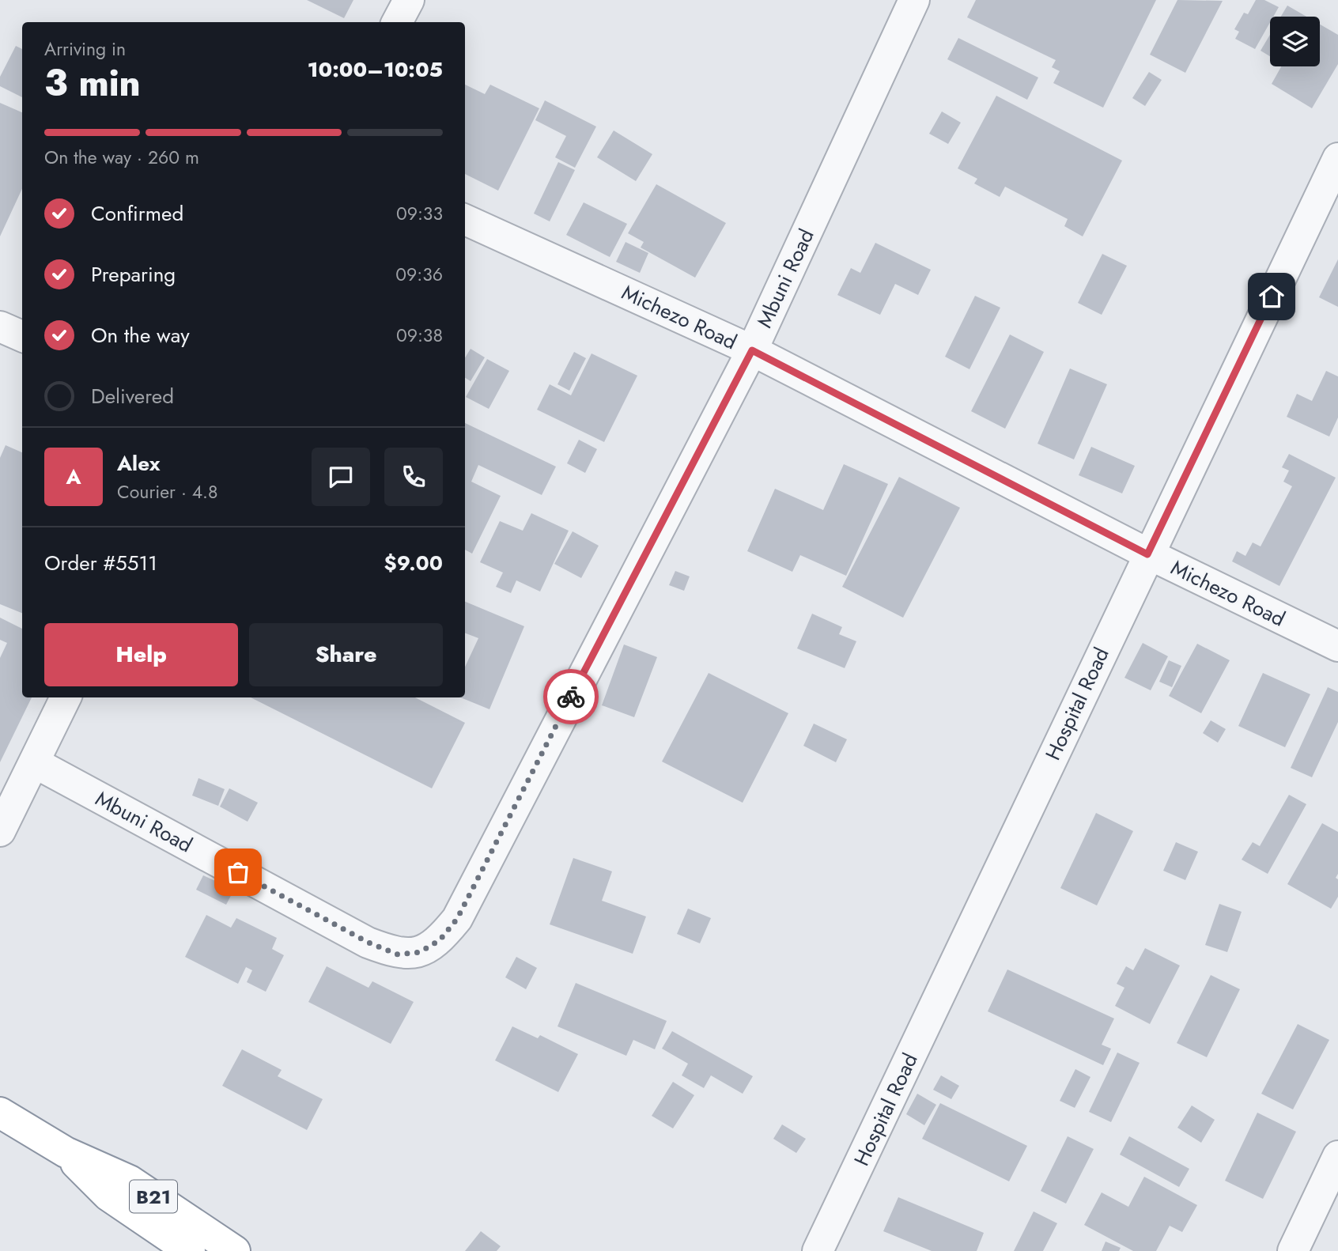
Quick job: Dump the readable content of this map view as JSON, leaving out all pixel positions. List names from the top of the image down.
{
  "streets": {
    "highway": ["B21"],
    "street": ["Mbuni Road", "Michezo Road", "Hospital Road"]
  },
  "crossings": [
    ["Mbuni Road", "Michezo Road"],
    ["Michezo Road", "Hospital Road"]
  ],
  "page": {
    "heading": ["3 min", "Arriving in", "10:00–10:05"],
    "panel": [
      "Alex",
      "Courier · 4.8",
      "Order #5511",
      "$9.00"
    ],
    "bar": "On the way · 260 m",
    "list": [
      ["Confirmed", "09:33"],
      ["Preparing", "09:36"],
      ["On the way", "09:38"],
      "Delivered"
    ],
    "round": "A",
    "buttons": ["Help", "Share"]
  }
}
